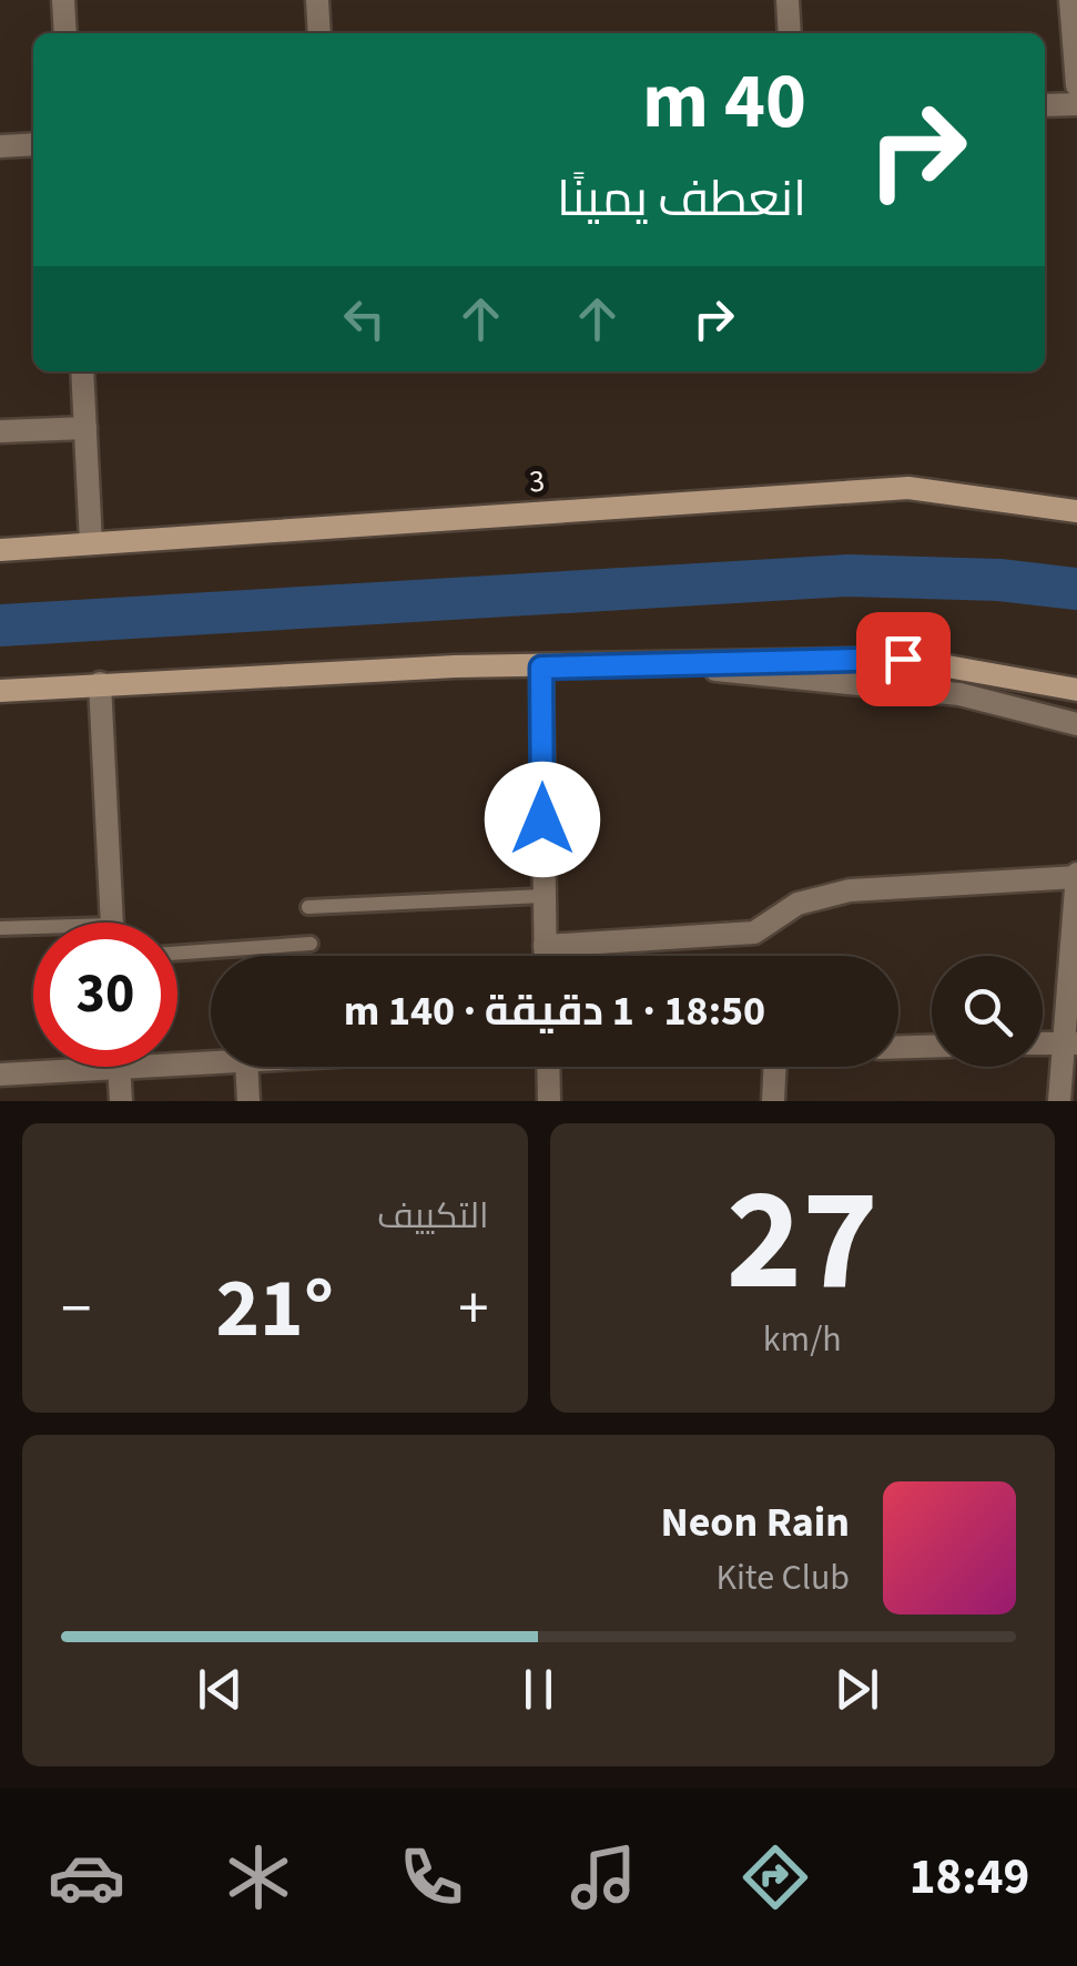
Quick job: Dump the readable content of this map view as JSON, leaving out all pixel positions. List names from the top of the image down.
{
  "streets": {
    "street": ["3"]
  },
  "page": {
    "turn": ["40 m", "انعطف يمينًا"],
    "limit": "30",
    "trip": "18:50 · 1 دقيقة · 140 m",
    "tile": [
      ["27", "km/h"],
      "التكييف"
    ],
    "heat": ["−", "21°", "+"],
    "song": ["Neon Rain", "Kite Club"],
    "tabs": "18:49"
  }
}
